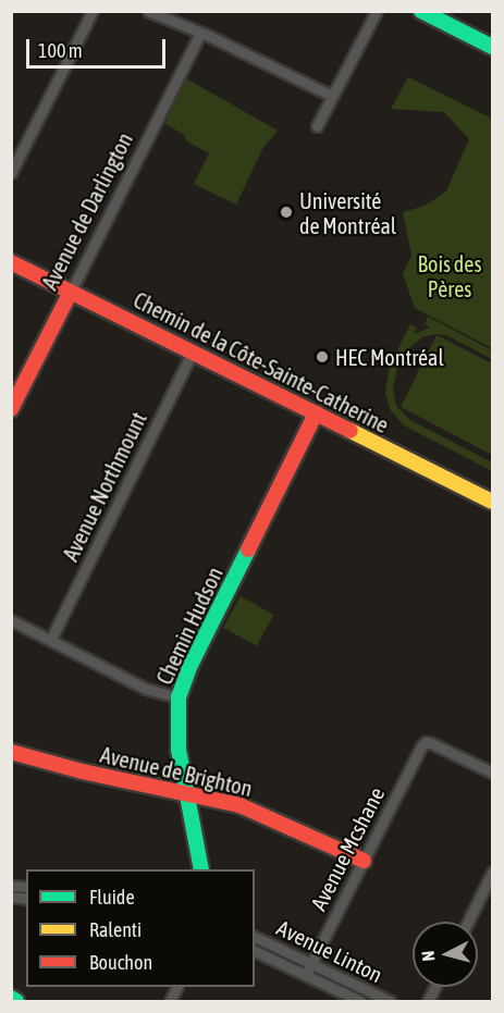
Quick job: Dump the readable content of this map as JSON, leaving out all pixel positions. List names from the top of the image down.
{
  "streets": {
    "street": [
      "Avenue de Darlington",
      "Chemin de la Côte-Sainte-Catherine",
      "Avenue Northmount",
      "Chemin Hudson",
      "Avenue de Brighton",
      "Avenue Mcshane",
      "Avenue Linton"
    ]
  },
  "crossings": [
    ["Avenue de Darlington", "Chemin de la Côte-Sainte-Catherine"],
    ["Chemin de la Côte-Sainte-Catherine", "Avenue Northmount"],
    ["Chemin de la Côte-Sainte-Catherine", "Chemin Hudson"],
    ["Chemin Hudson", "Avenue de Brighton"],
    ["Avenue de Brighton", "Avenue Mcshane"],
    ["Avenue Mcshane", "Avenue Linton"]
  ],
  "parks": ["Bois des Pères"],
  "places": ["Université de Montréal", "HEC Montréal"],
  "legend": ["Fluide", "Ralenti", "Bouchon"],
  "scale_bar": "100 m",
  "north": "left"
}
